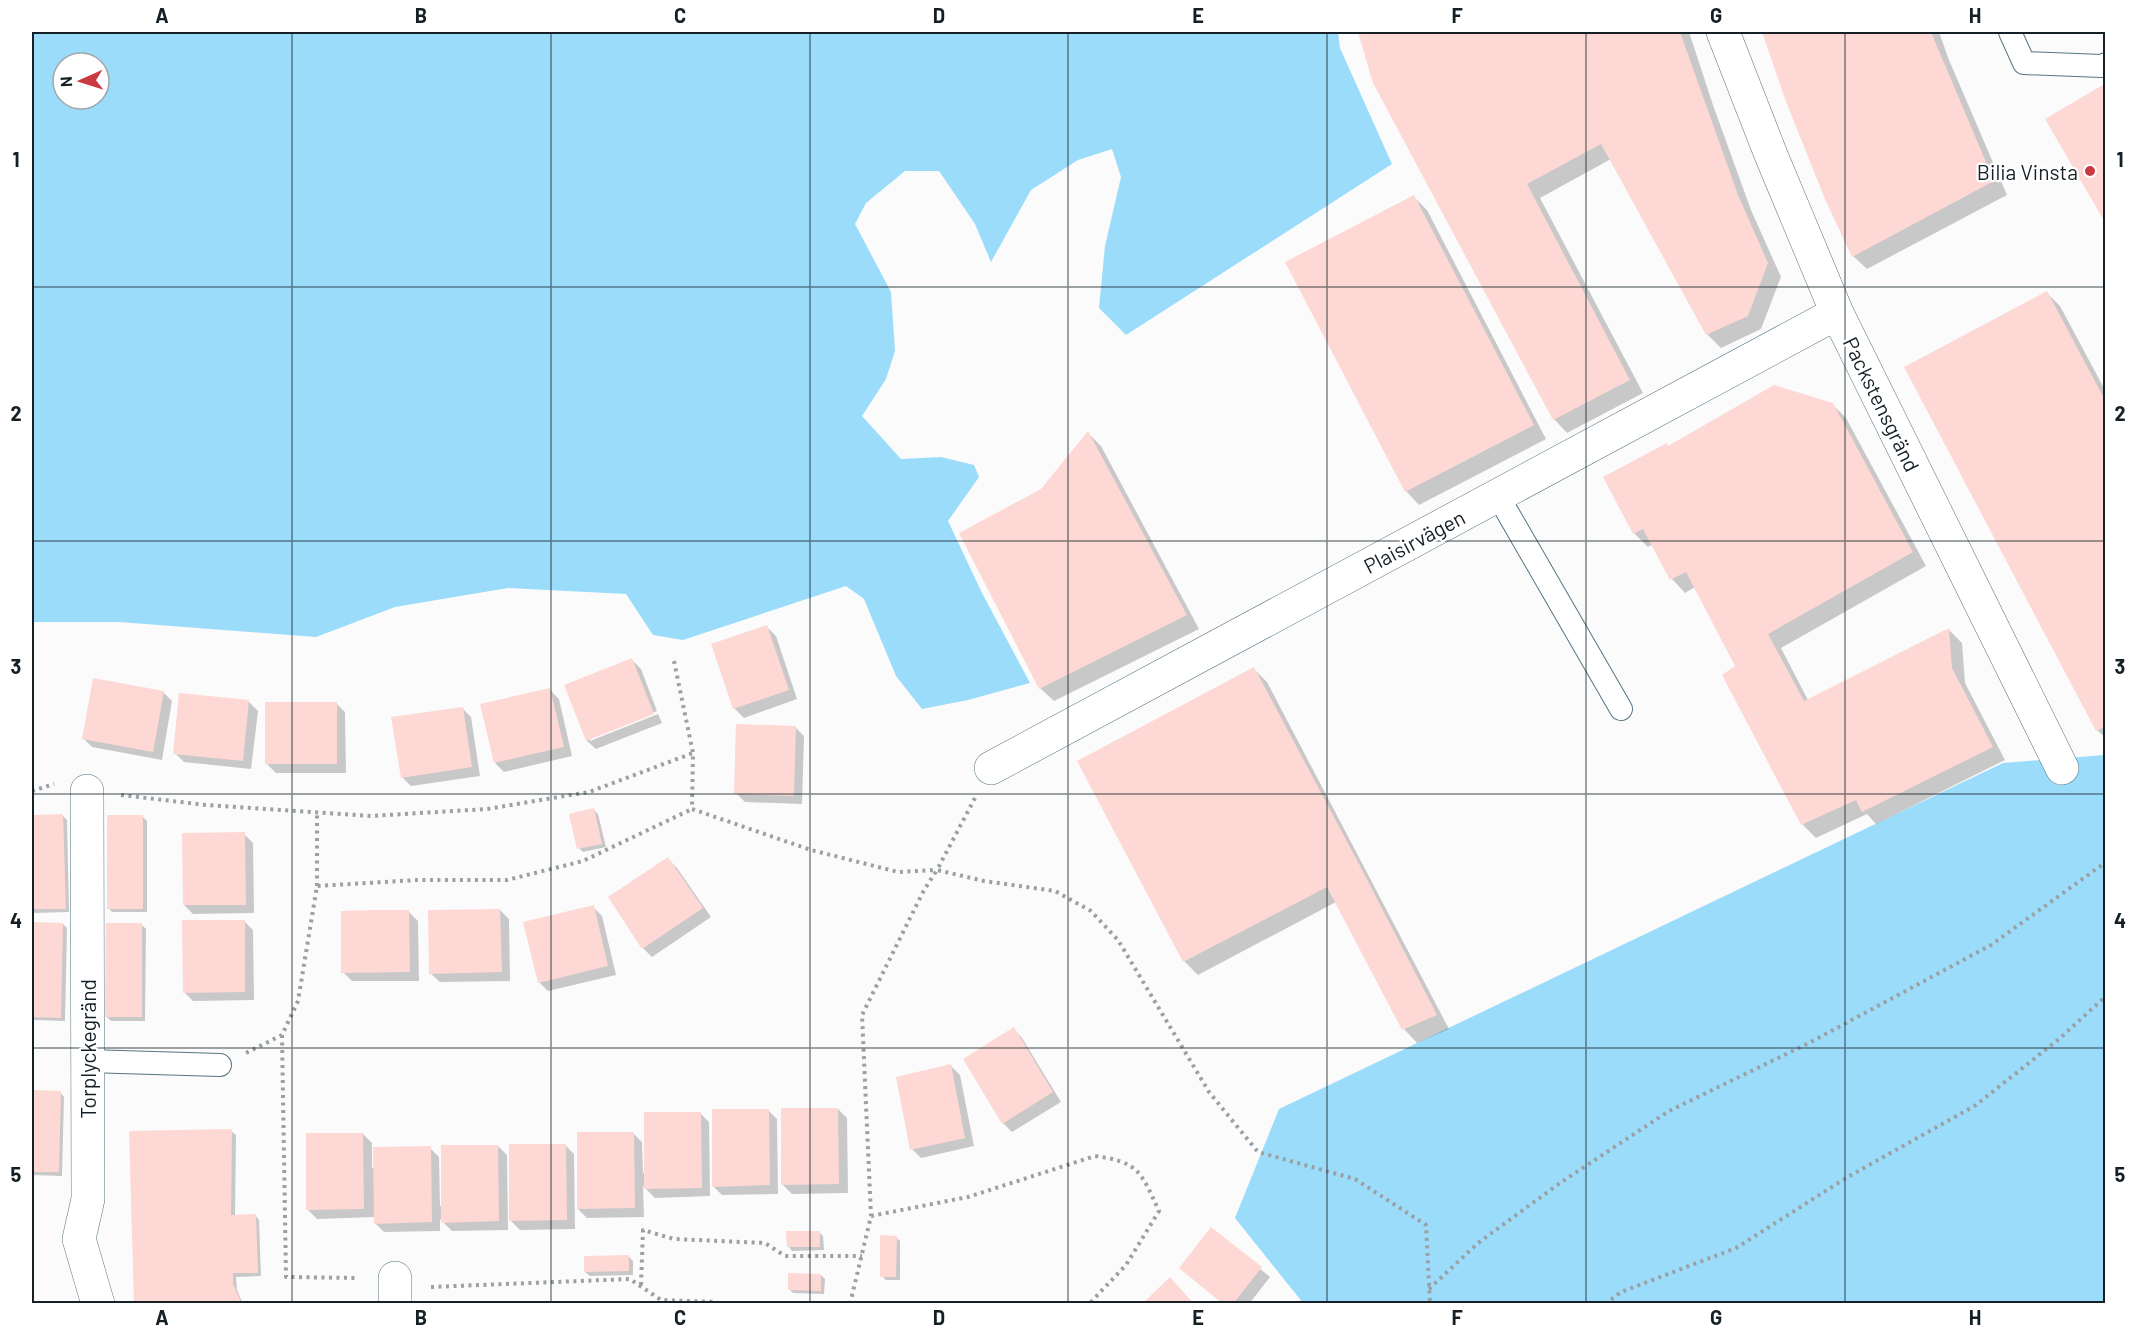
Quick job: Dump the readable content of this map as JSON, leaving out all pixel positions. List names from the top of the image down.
{
  "streets": {
    "street": ["Packstensgränd", "Plaisirvägen", "Torplyckegränd"]
  },
  "crossings": [
    ["Packstensgränd", "Plaisirvägen"]
  ],
  "places": ["Bilia Vinsta"],
  "north": "left",
  "grid": {
    "columns": [
      "A",
      "B",
      "C",
      "D",
      "E",
      "F",
      "G",
      "H"
    ],
    "rows": [
      "1",
      "2",
      "3",
      "4",
      "5"
    ]
  }
}
